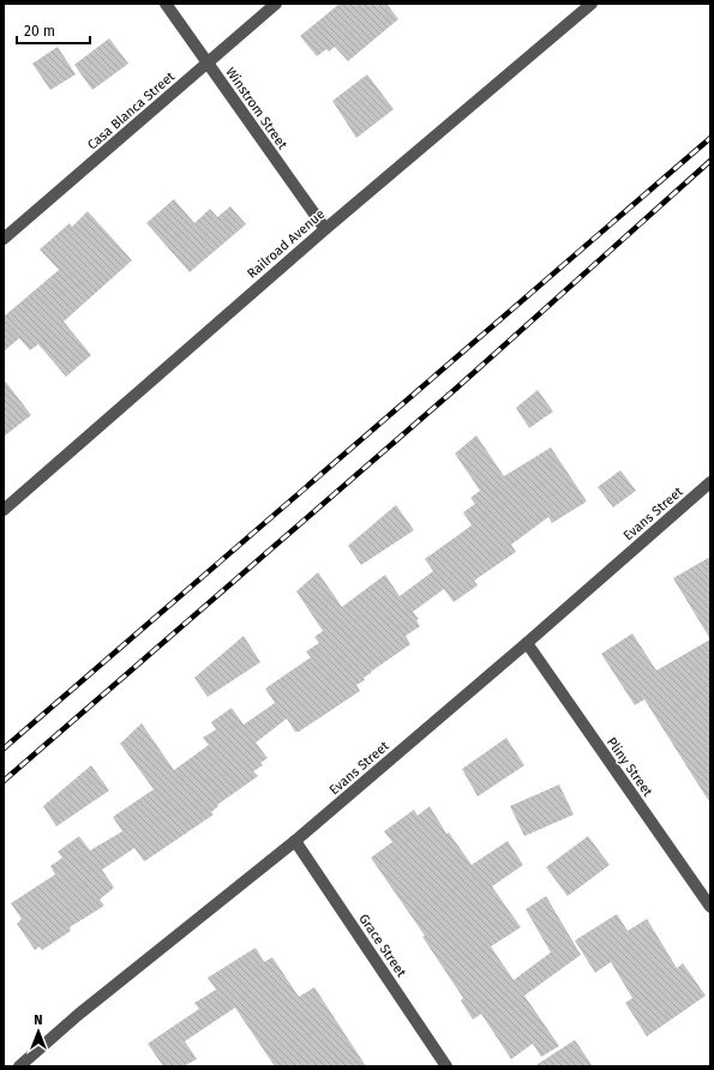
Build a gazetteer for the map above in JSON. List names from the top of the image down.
{
  "streets": {
    "street": [
      "Winstrom Street",
      "Casa Blanca Street",
      "Railroad Avenue",
      "Evans Street",
      "Pliny Street",
      "Grace Street"
    ]
  },
  "crossings": [
    ["Winstrom Street", "Casa Blanca Street"],
    ["Winstrom Street", "Railroad Avenue"],
    ["Evans Street", "Pliny Street"],
    ["Evans Street", "Grace Street"]
  ],
  "scale_bar": "20 m",
  "north": "top"
}
